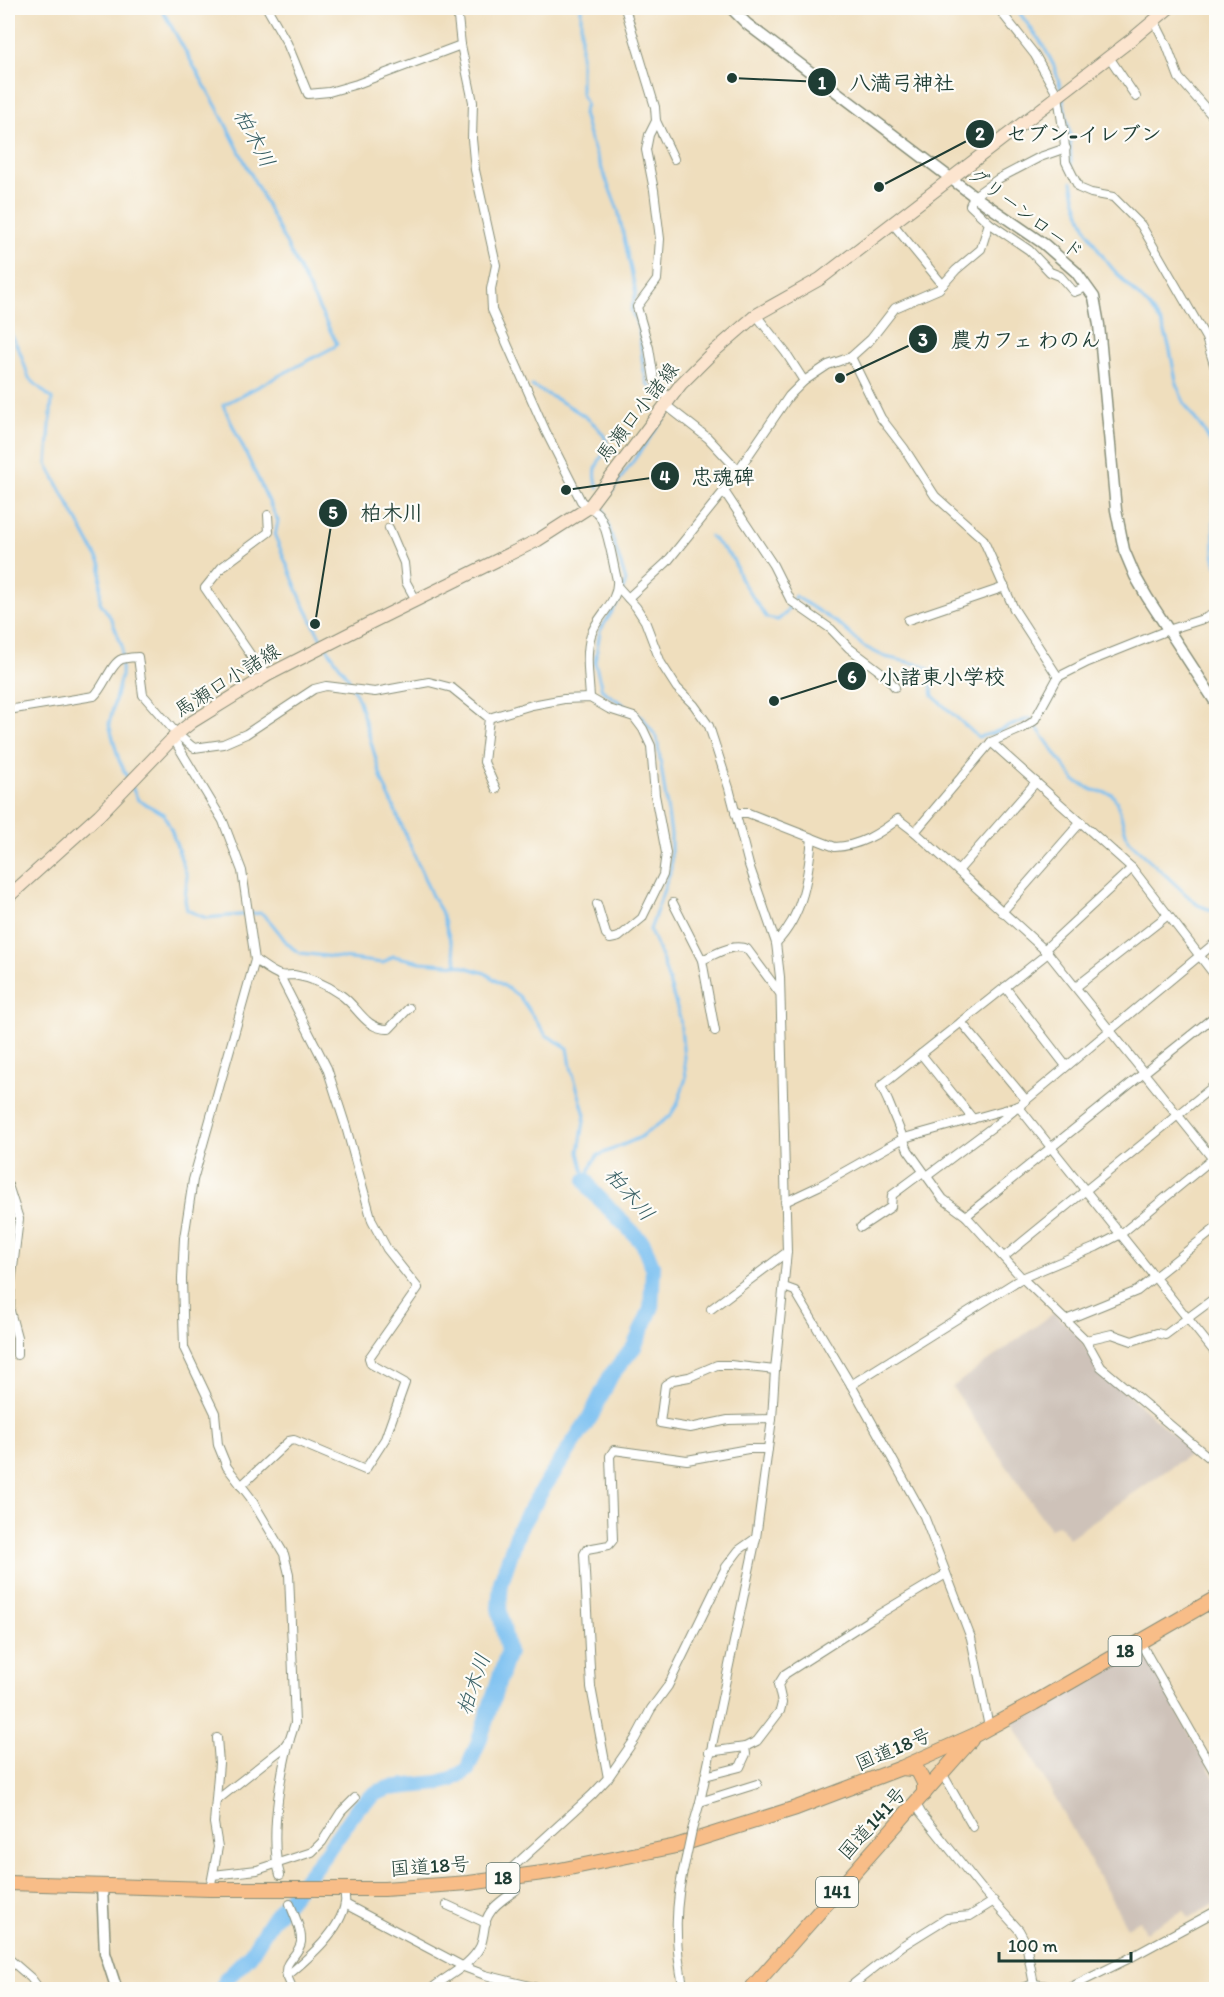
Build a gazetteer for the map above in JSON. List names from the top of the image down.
{
  "streets": {
    "highway": [
      "18",
      "国道18号",
      "国道141号",
      "141"
    ],
    "main road": ["馬瀬口小諸線"],
    "street": ["グリーンロード"]
  },
  "crossings": [
    ["グリーンロード", "馬瀬口小諸線"],
    ["18", "国道18号"],
    ["18", "国道141号"],
    ["国道18号", "国道141号"]
  ],
  "water": ["柏木川"],
  "places": [
    "八満弓神社",
    "セブン-イレブン",
    "農カフェ わのん",
    "忠魂碑",
    "柏木川",
    "小諸東小学校"
  ],
  "scale_bar": "100 m"
}
